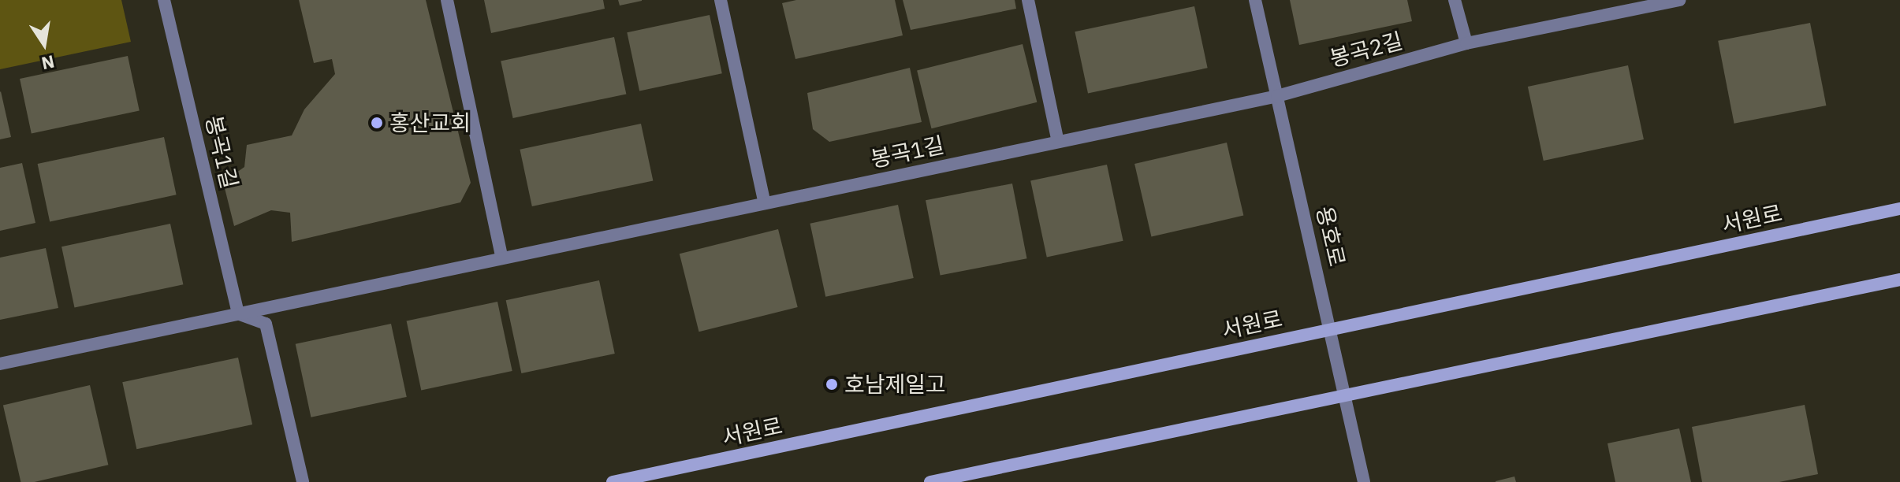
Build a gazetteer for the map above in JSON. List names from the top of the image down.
{
  "streets": {
    "main road": ["서원로"],
    "street": ["봉곡2길", "봉곡1길", "용호로"]
  },
  "crossings": [
    ["봉곡2길", "봉곡1길"],
    ["봉곡2길", "용호로"],
    ["봉곡1길", "용호로"],
    ["서원로", "용호로"]
  ],
  "places": ["홍산교회", "호남제일고"],
  "north": "bottom"
}
